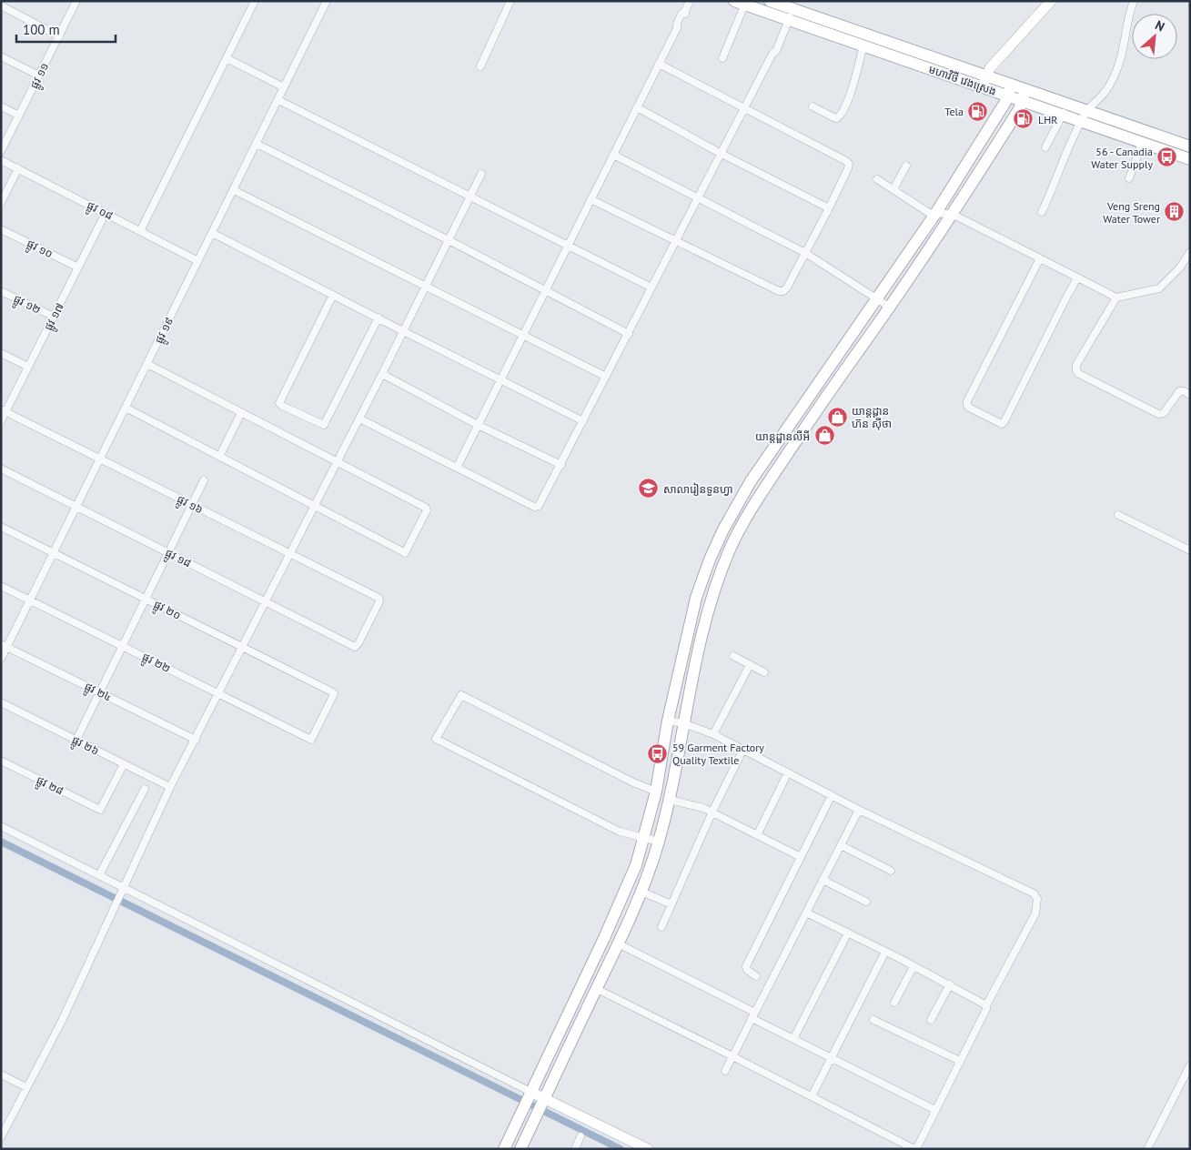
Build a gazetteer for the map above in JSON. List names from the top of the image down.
{
  "streets": {
    "main road": ["មហាវិថី វេងស្រេង"],
    "street": [
      "ផ្លូវ ១១",
      "ផ្លូវ ០៨",
      "ផ្លូវ ១០",
      "ផ្លូវ ១២",
      "ផ្លូវ ១៧",
      "ផ្លូវ ១៩",
      "ផ្លូវ ១៦",
      "ផ្លូវ ១៨",
      "ផ្លូវ ២០",
      "ផ្លូវ ២២",
      "ផ្លូវ ២៤",
      "ផ្លូវ ២៦",
      "ផ្លូវ ២៨"
    ]
  },
  "crossings": [
    ["ផ្លូវ ០៨", "ផ្លូវ ១៧"],
    ["ផ្លូវ ០៨", "ផ្លូវ ១៩"],
    ["ផ្លូវ ១០", "ផ្លូវ ១៧"],
    ["ផ្លូវ ១២", "ផ្លូវ ១៧"],
    ["ផ្លូវ ១៧", "ផ្លូវ ១៦"],
    ["ផ្លូវ ១៩", "ផ្លូវ ១៦"],
    ["ផ្លូវ ១៩", "ផ្លូវ ១៨"],
    ["ផ្លូវ ១៩", "ផ្លូវ ២០"],
    ["ផ្លូវ ១៩", "ផ្លូវ ២២"],
    ["ផ្លូវ ១៩", "ផ្លូវ ២៤"],
    ["ផ្លូវ ១៦", "ផ្លូវ ១៨"],
    ["ផ្លូវ ២០", "ផ្លូវ ២២"],
    ["ផ្លូវ ២៦", "ផ្លូវ ២៨"]
  ],
  "places": {
    "fuel station": ["Tela", "LHR"],
    "bus stop": ["56 - Canadia Water Supply", "59 Garment Factory Quality Textile"],
    "building": ["Veng Sreng Water Tower"],
    "shop": ["យាន្ដដ្ឋាន ហ៊ន ស៊ីថា", "យាន្ដដ្ឋានលីអី"],
    "school or university": ["សាលារៀនទួនហ្វា"]
  },
  "scale_bar": "100 m",
  "north": "top right"
}
